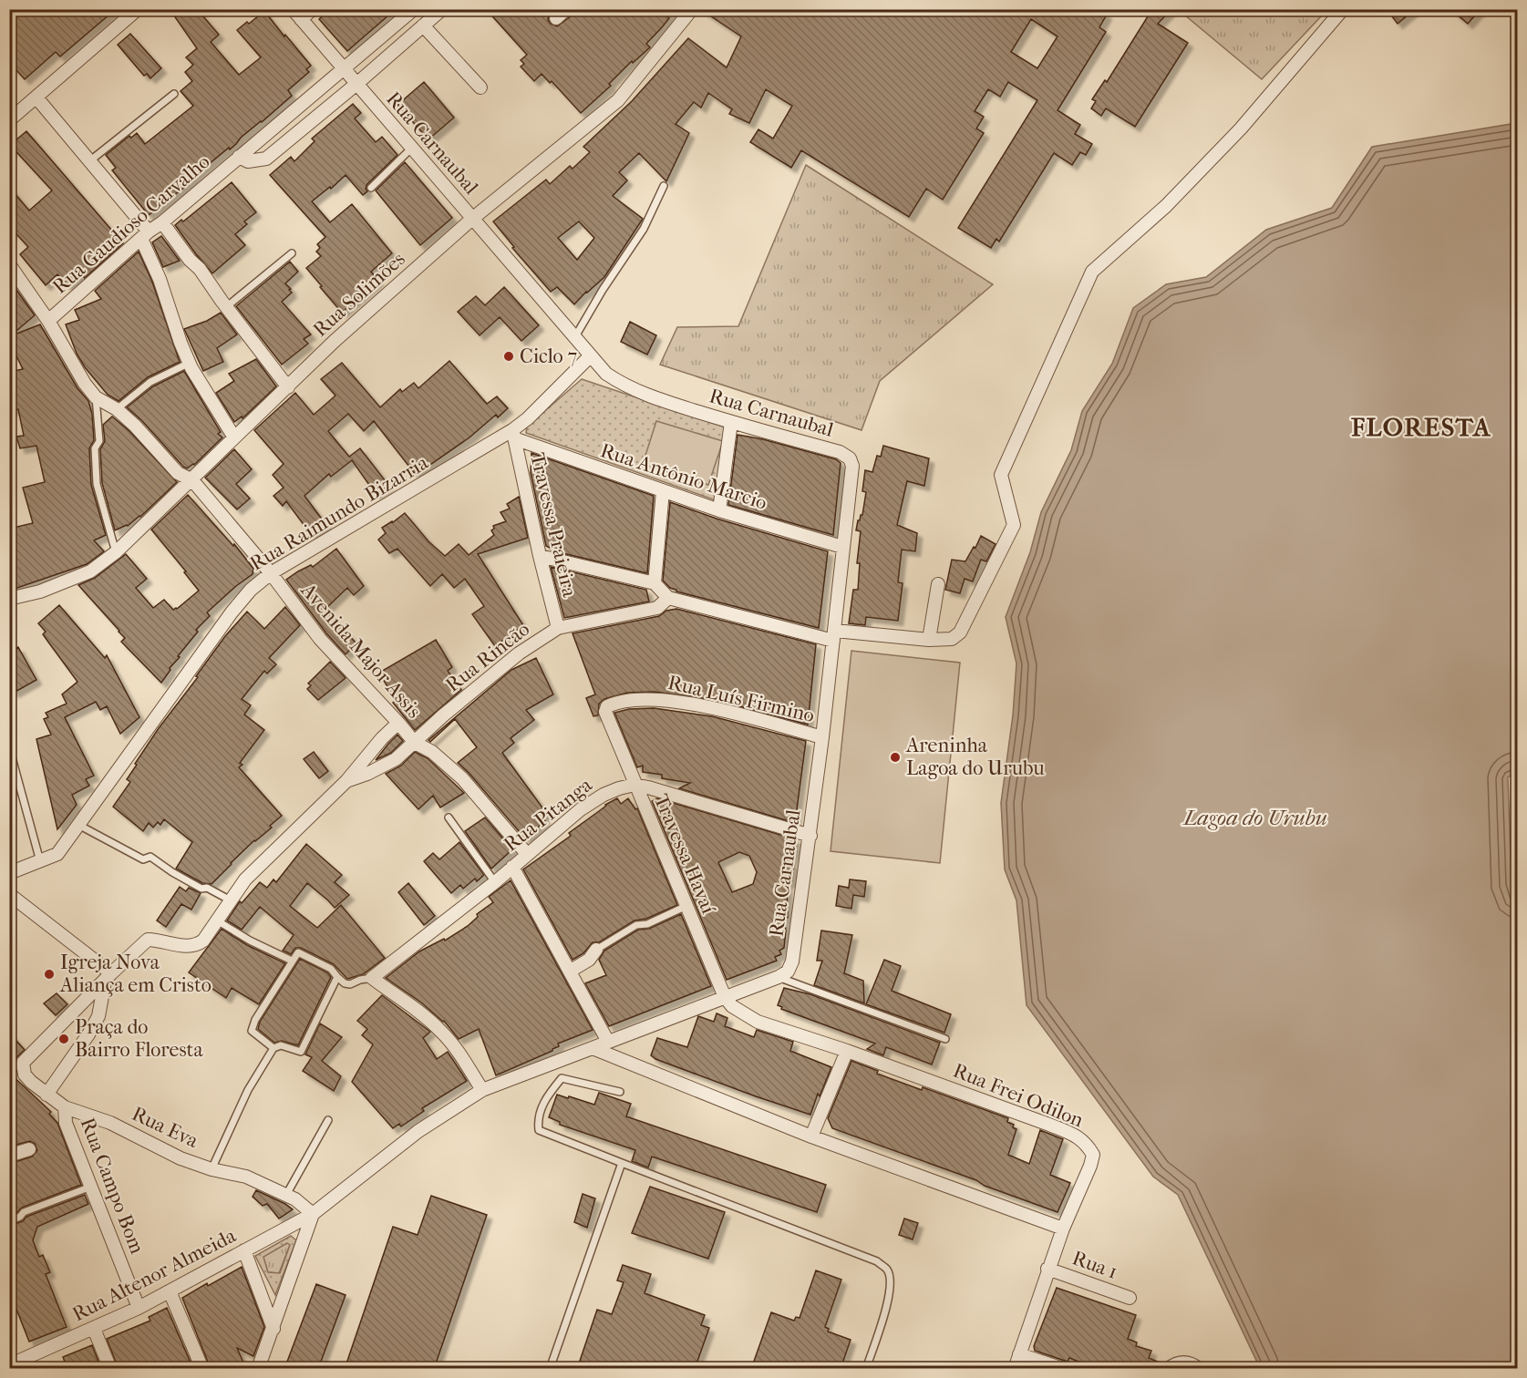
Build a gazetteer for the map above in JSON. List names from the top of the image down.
{
  "streets": {
    "street": [
      "Rua Carnaubal",
      "Rua Gaudioso Carvalho",
      "Rua Solimões",
      "Rua Antônio Marcio",
      "Rua Raimundo Bizarria",
      "Travessa Praieira",
      "Avenida Major Assis",
      "Rua Rincão",
      "Rua Luís Firmino",
      "Rua Pitanga",
      "Travessa Havaí",
      "Rua Frei Odilon",
      "Rua Eva",
      "Rua Campo Bom",
      "Rua 1",
      "Rua Altenor Almeida"
    ]
  },
  "crossings": [
    ["Rua Carnaubal", "Rua Gaudioso Carvalho"],
    ["Rua Carnaubal", "Rua Solimões"],
    ["Rua Carnaubal", "Rua Antônio Marcio"],
    ["Rua Carnaubal", "Rua Raimundo Bizarria"],
    ["Rua Carnaubal", "Rua Luís Firmino"],
    ["Rua Gaudioso Carvalho", "Avenida Major Assis"],
    ["Rua Solimões", "Avenida Major Assis"],
    ["Rua Antônio Marcio", "Rua Raimundo Bizarria"],
    ["Rua Antônio Marcio", "Travessa Praieira"],
    ["Rua Raimundo Bizarria", "Travessa Praieira"],
    ["Rua Raimundo Bizarria", "Avenida Major Assis"],
    ["Travessa Praieira", "Rua Rincão"],
    ["Avenida Major Assis", "Rua Rincão"],
    ["Avenida Major Assis", "Rua Pitanga"],
    ["Rua Rincão", "Rua Eva"],
    ["Rua Luís Firmino", "Travessa Havaí"],
    ["Rua Pitanga", "Travessa Havaí"],
    ["Travessa Havaí", "Rua Frei Odilon"],
    ["Rua Frei Odilon", "Rua 1"],
    ["Rua Eva", "Rua Campo Bom"],
    ["Rua Eva", "Rua Altenor Almeida"],
    ["Rua Campo Bom", "Rua Altenor Almeida"]
  ],
  "districts": ["FLORESTA"],
  "water": ["Lagoa do Urubu"],
  "places": [
    "Ciclo 7",
    "Areninha Lagoa do Urubu",
    "Igreja Nova Aliança em Cristo",
    "Praça do Bairro Floresta"
  ]
}
